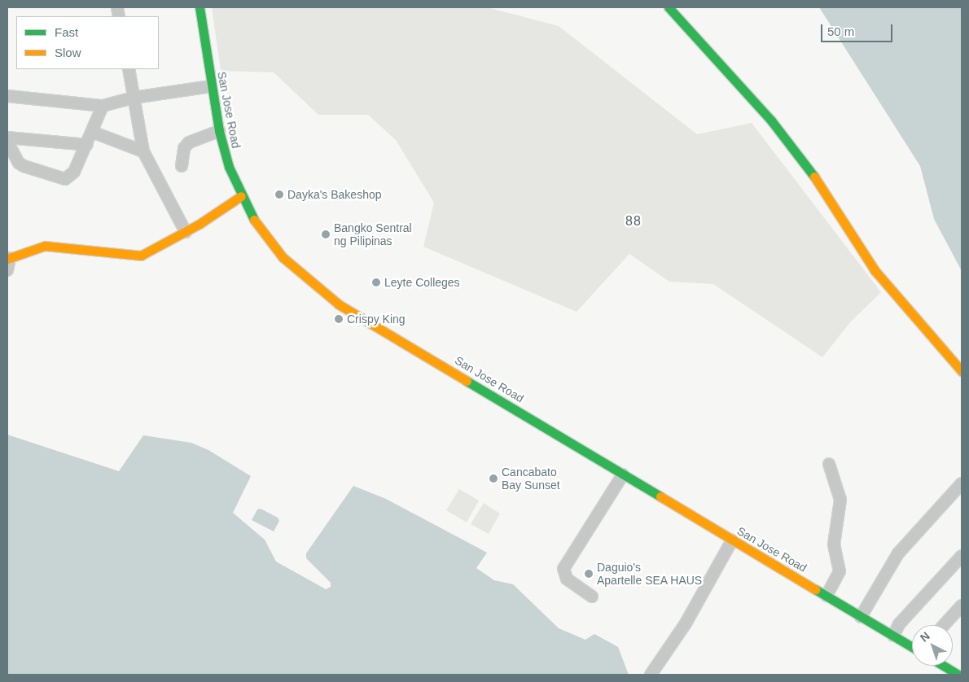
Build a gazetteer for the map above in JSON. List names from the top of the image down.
{
  "streets": {
    "main road": ["San Jose Road"]
  },
  "districts": ["88"],
  "places": [
    "Dayka's Bakeshop",
    "Bangko Sentral ng Pilipinas",
    "Leyte Colleges",
    "Crispy King",
    "Cancabato Bay Sunset",
    "Daguio's Apartelle SEA HAUS"
  ],
  "legend": ["Fast", "Slow"],
  "scale_bar": "50 m",
  "north": "top left"
}
